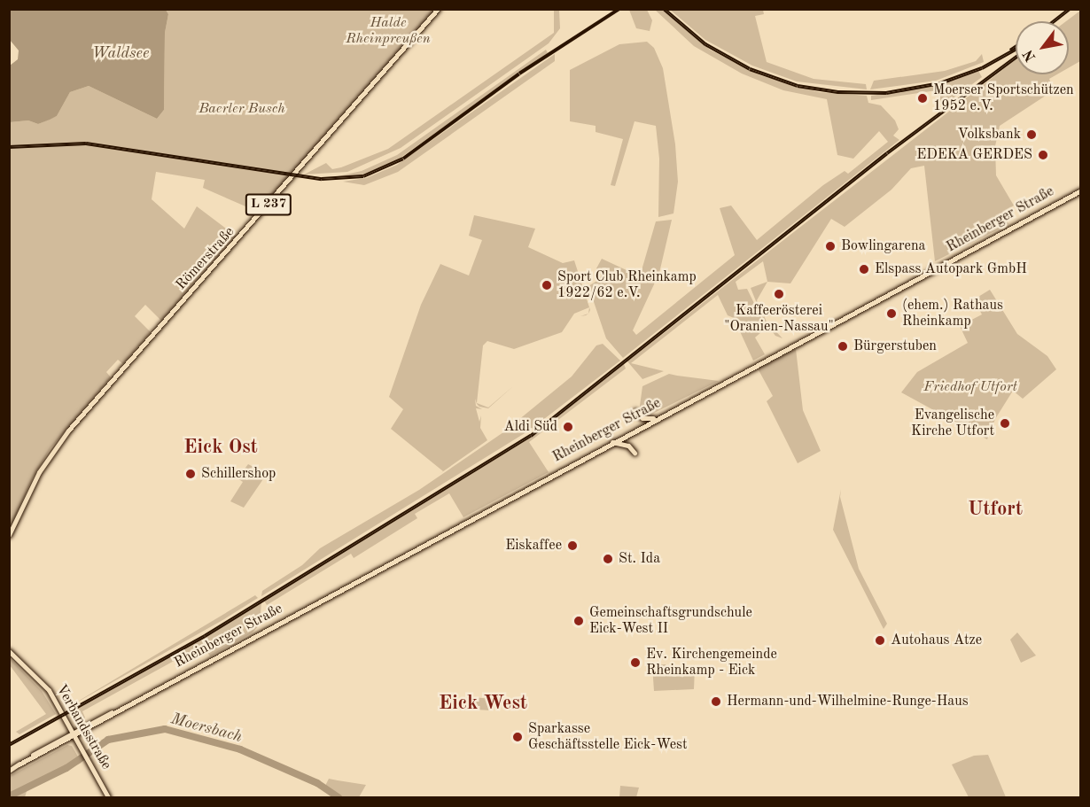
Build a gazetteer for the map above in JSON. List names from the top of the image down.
{
  "streets": {
    "main road": [
      "L 237",
      "Rheinberger Straße",
      "Römerstraße",
      "Verbandsstraße"
    ]
  },
  "crossings": [
    ["Rheinberger Straße", "Verbandsstraße"]
  ],
  "districts": ["Eick Ost", "Utfort", "Eick West"],
  "water": ["Waldsee", "Moersbach"],
  "parks": ["Halde Rheinpreußen", "Baerler Busch", "Friedhof Utfort"],
  "places": [
    "Moerser Sportschützen 1952 e.V.",
    "Volksbank",
    "EDEKA GERDES",
    "Bowlingarena",
    "Elspass Autopark GmbH",
    "Sport Club Rheinkamp 1922/62 e.V.",
    "Kaffeerösterei \"Oranien-Nassau\"",
    "(ehem.) Rathaus Rheinkamp",
    "Bürgerstuben",
    "Evangelische Kirche Utfort",
    "Aldi Süd",
    "Schillershop",
    "Eiskaffee",
    "St. Ida",
    "Gemeinschaftsgrundschule Eick-West II",
    "Autohaus Atze",
    "Ev. Kirchengemeinde Rheinkamp - Eick",
    "Hermann-und-Wilhelmine-Runge-Haus",
    "Sparkasse Geschäftsstelle Eick-West"
  ],
  "north": "bottom left"
}
